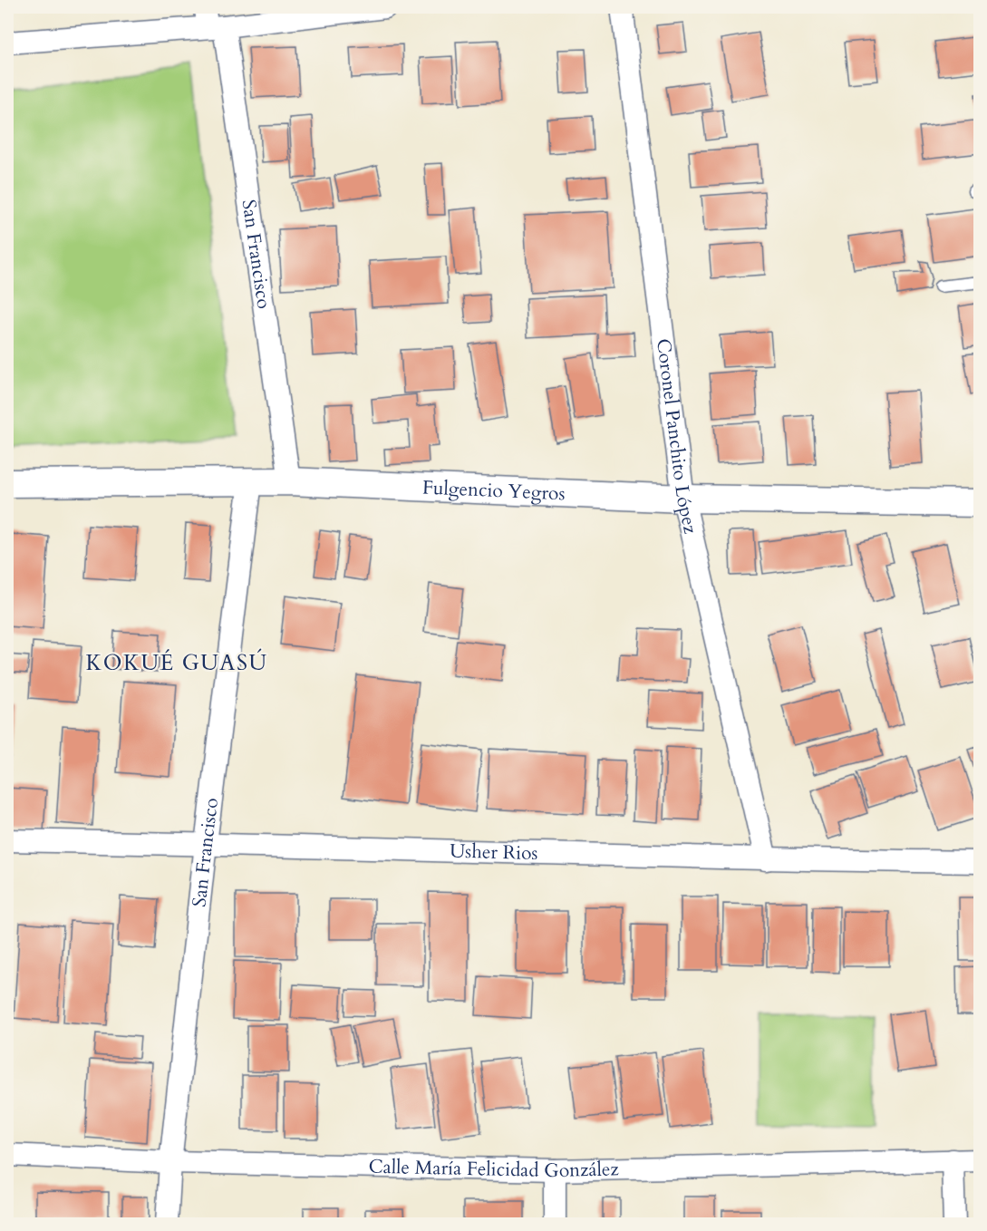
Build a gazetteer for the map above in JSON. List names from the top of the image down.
{
  "streets": {
    "street": [
      "San Francisco",
      "Coronel Panchito López",
      "Fulgencio Yegros",
      "Usher Rios",
      "Calle María Felicidad González"
    ]
  },
  "crossings": [
    ["San Francisco", "Fulgencio Yegros"],
    ["San Francisco", "Usher Rios"],
    ["San Francisco", "Calle María Felicidad González"],
    ["Coronel Panchito López", "Fulgencio Yegros"],
    ["Coronel Panchito López", "Usher Rios"]
  ],
  "districts": ["KOKUÉ GUASÚ"]
}
